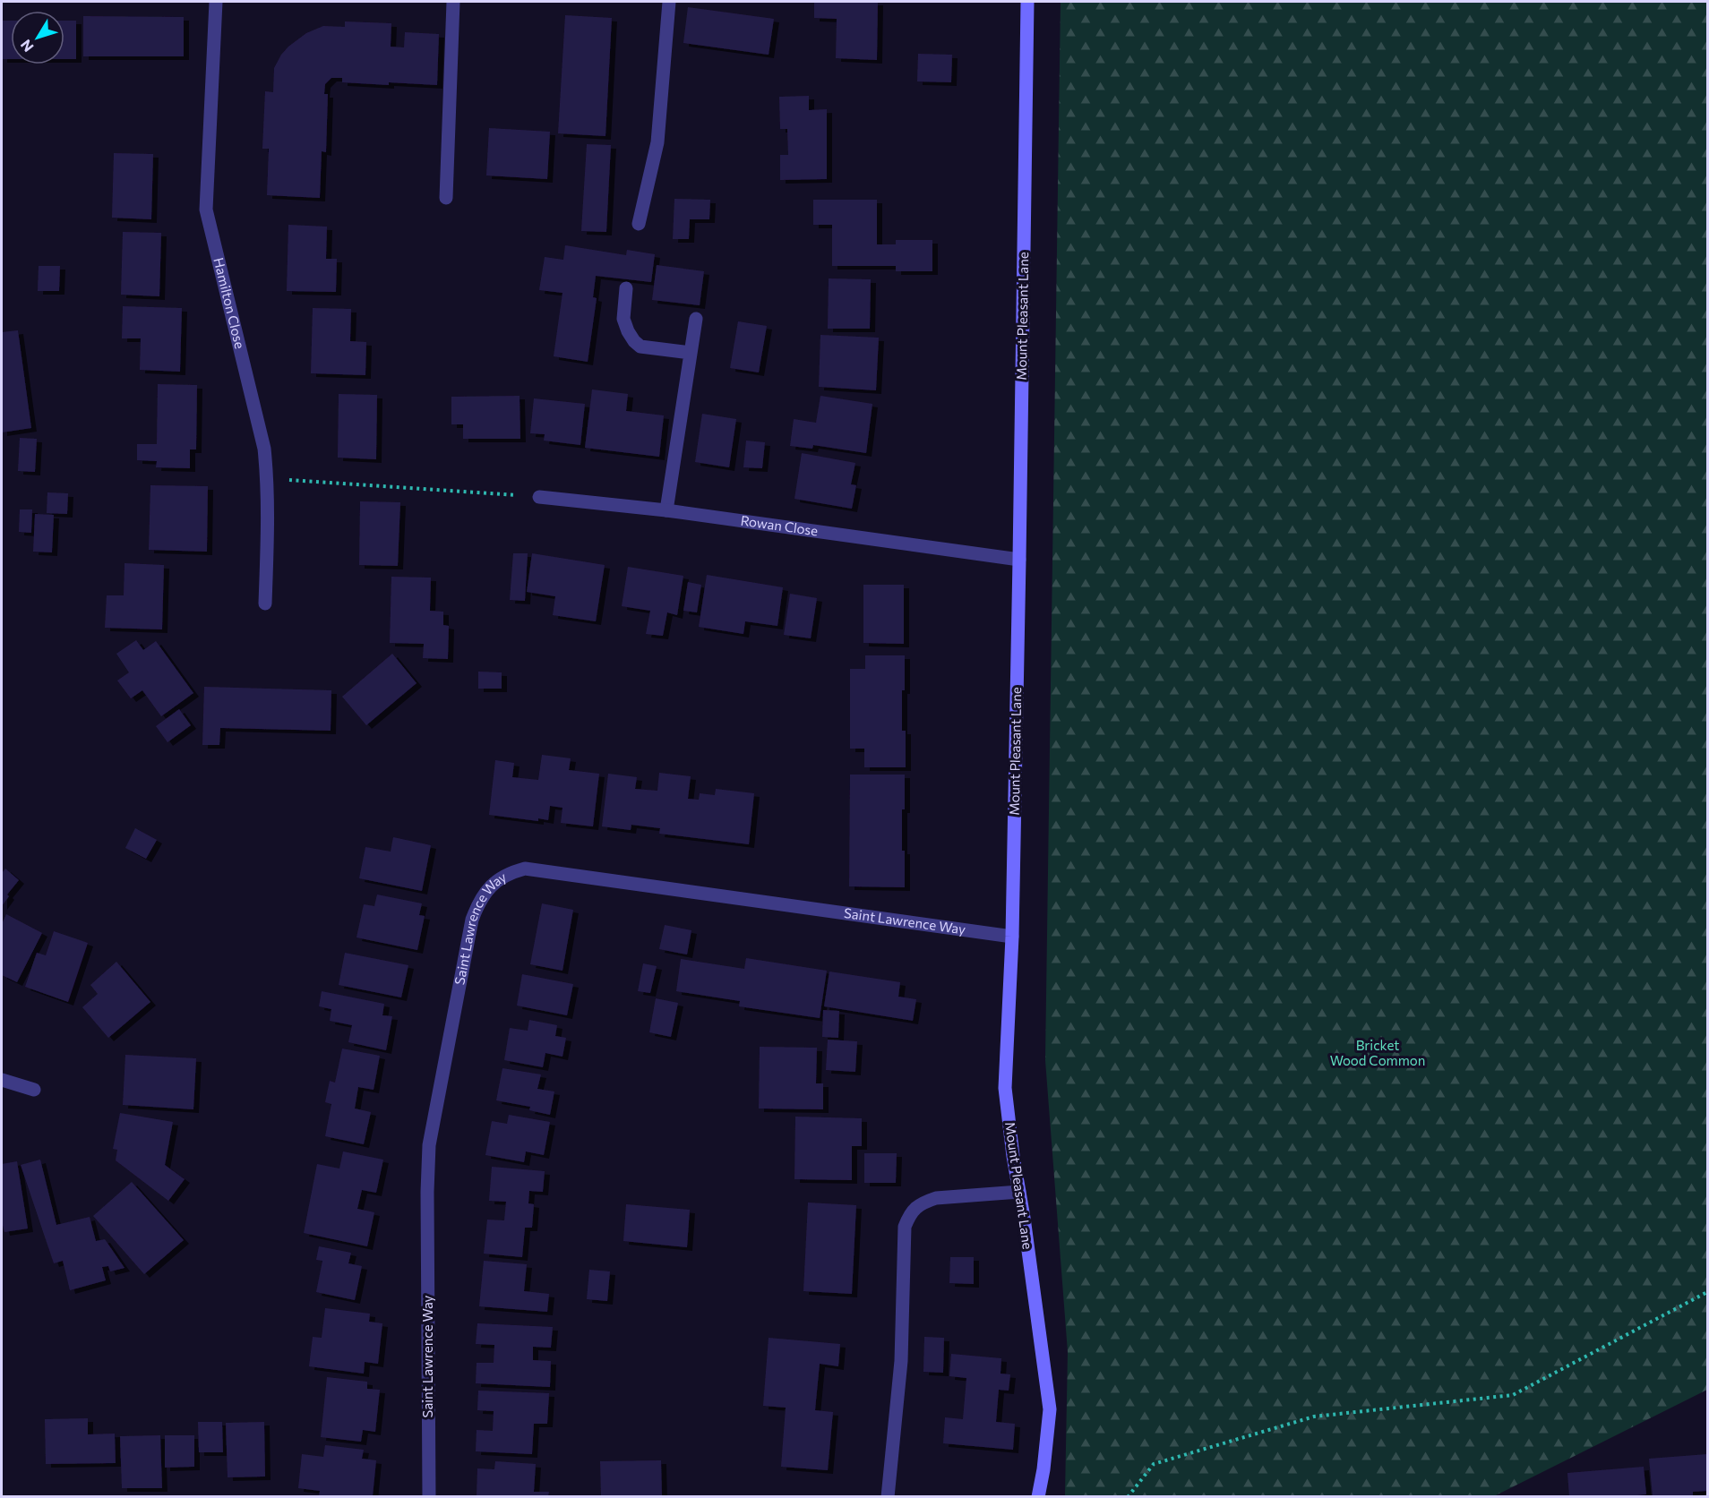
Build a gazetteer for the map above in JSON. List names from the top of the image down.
{
  "streets": {
    "street": [
      "Hamilton Close",
      "Mount Pleasant Lane",
      "Rowan Close",
      "Saint Lawrence Way"
    ]
  },
  "crossings": [
    ["Mount Pleasant Lane", "Rowan Close"],
    ["Mount Pleasant Lane", "Saint Lawrence Way"]
  ],
  "parks": ["Bricket Wood Common"],
  "north": "bottom left"
}
